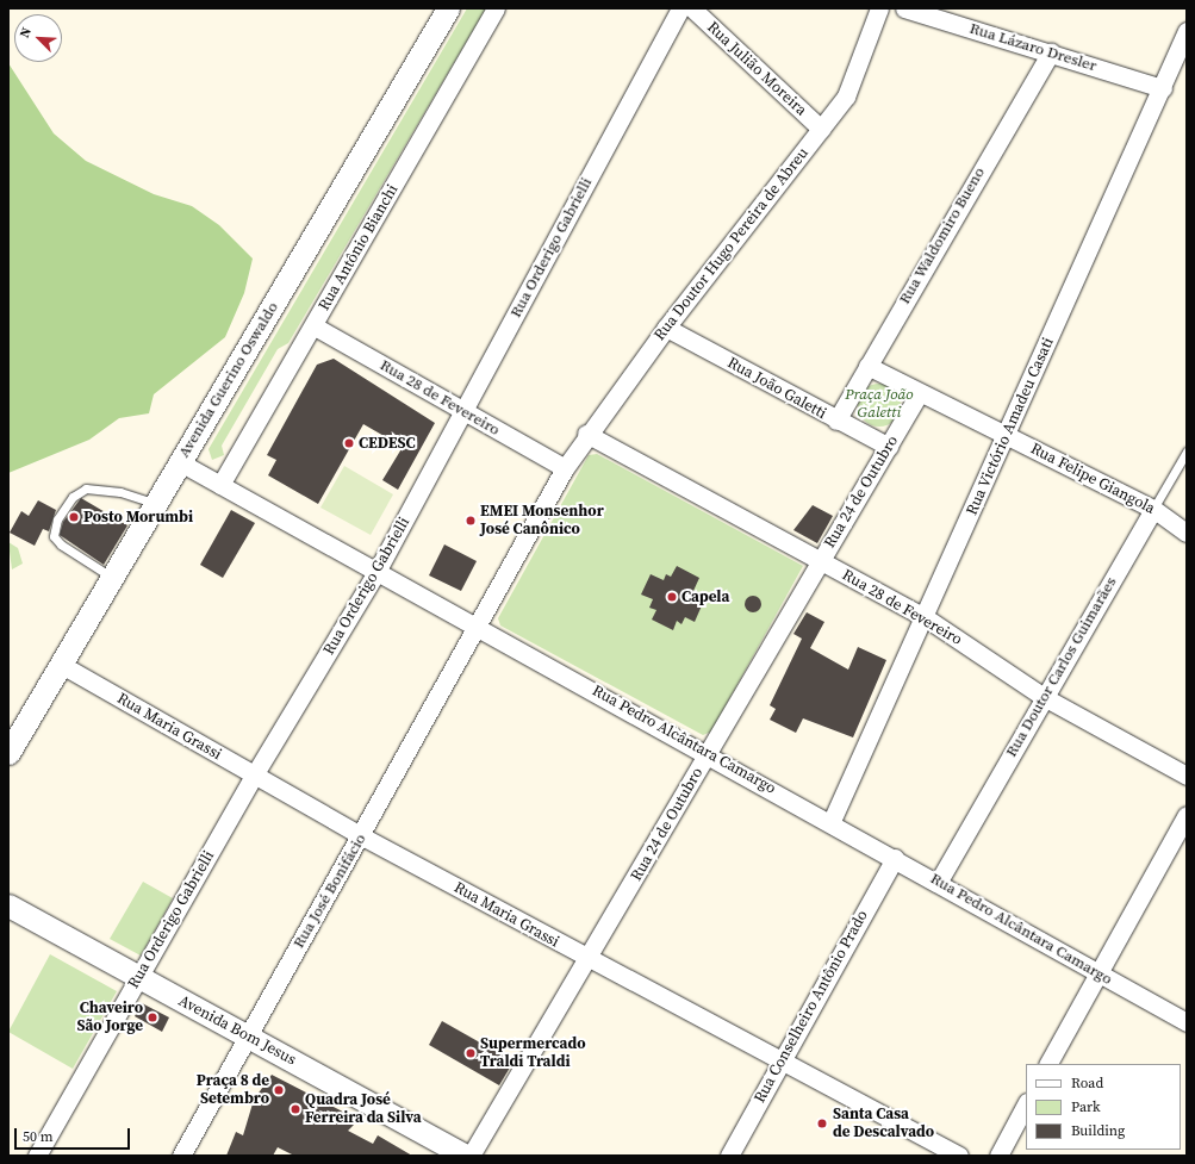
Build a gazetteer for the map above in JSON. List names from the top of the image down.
{
  "streets": {
    "street": [
      "Rua Lázaro Dresler",
      "Rua Julião Moreira",
      "Rua Waldomiro Bueno",
      "Rua Doutor Hugo Pereira de Abreu",
      "Rua Antônio Bianchi",
      "Rua Orderigo Gabrielli",
      "Avenida Guerino Oswaldo",
      "Rua João Galetti",
      "Rua 28 de Fevereiro",
      "Rua Victório Amadeu Casati",
      "Rua Felipe Giangola",
      "Rua 24 de Outubro",
      "Rua Doutor Carlos Guimarães",
      "Rua Maria Grassi",
      "Rua Pedro Alcântara Camargo",
      "Rua José Bonifácio",
      "Rua Conselheiro Antônio Prado",
      "Avenida Bom Jesus"
    ]
  },
  "crossings": [
    ["Rua Lázaro Dresler", "Rua Waldomiro Bueno"],
    ["Rua Lázaro Dresler", "Rua Victório Amadeu Casati"],
    ["Rua Julião Moreira", "Rua Doutor Hugo Pereira de Abreu"],
    ["Rua Waldomiro Bueno", "Rua João Galetti"],
    ["Rua Waldomiro Bueno", "Rua Felipe Giangola"],
    ["Rua Doutor Hugo Pereira de Abreu", "Rua João Galetti"],
    ["Rua Doutor Hugo Pereira de Abreu", "Rua 28 de Fevereiro"],
    ["Rua Doutor Hugo Pereira de Abreu", "Rua José Bonifácio"],
    ["Rua Antônio Bianchi", "Rua 28 de Fevereiro"],
    ["Rua Antônio Bianchi", "Rua Pedro Alcântara Camargo"],
    ["Rua Orderigo Gabrielli", "Rua 28 de Fevereiro"],
    ["Rua Orderigo Gabrielli", "Rua Maria Grassi"],
    ["Rua Orderigo Gabrielli", "Rua Pedro Alcântara Camargo"],
    ["Rua Orderigo Gabrielli", "Avenida Bom Jesus"],
    ["Avenida Guerino Oswaldo", "Rua Maria Grassi"],
    ["Avenida Guerino Oswaldo", "Rua Pedro Alcântara Camargo"],
    ["Rua João Galetti", "Rua 24 de Outubro"],
    ["Rua 28 de Fevereiro", "Rua Victório Amadeu Casati"],
    ["Rua 28 de Fevereiro", "Rua 24 de Outubro"],
    ["Rua 28 de Fevereiro", "Rua Doutor Carlos Guimarães"],
    ["Rua 28 de Fevereiro", "Rua José Bonifácio"],
    ["Rua Victório Amadeu Casati", "Rua Felipe Giangola"],
    ["Rua Victório Amadeu Casati", "Rua Pedro Alcântara Camargo"],
    ["Rua Felipe Giangola", "Rua 24 de Outubro"],
    ["Rua Felipe Giangola", "Rua Doutor Carlos Guimarães"],
    ["Rua 24 de Outubro", "Rua Maria Grassi"],
    ["Rua 24 de Outubro", "Rua Pedro Alcântara Camargo"],
    ["Rua Doutor Carlos Guimarães", "Rua Pedro Alcântara Camargo"],
    ["Rua Maria Grassi", "Rua José Bonifácio"],
    ["Rua Maria Grassi", "Rua Conselheiro Antônio Prado"],
    ["Rua Pedro Alcântara Camargo", "Rua José Bonifácio"],
    ["Rua Pedro Alcântara Camargo", "Rua Conselheiro Antônio Prado"],
    ["Rua José Bonifácio", "Avenida Bom Jesus"]
  ],
  "parks": ["Praça João Galetti"],
  "places": [
    "CEDESC",
    "Posto Morumbi",
    "EMEI Monsenhor José Canônico",
    "Capela",
    "Chaveiro São Jorge",
    "Supermercado Traldi Traldi",
    "Praça 8 de Setembro",
    "Quadra José Ferreira da Silva",
    "Santa Casa de Descalvado"
  ],
  "legend": ["Road", "Park", "Building"],
  "scale_bar": "50 m",
  "north": "top left"
}
